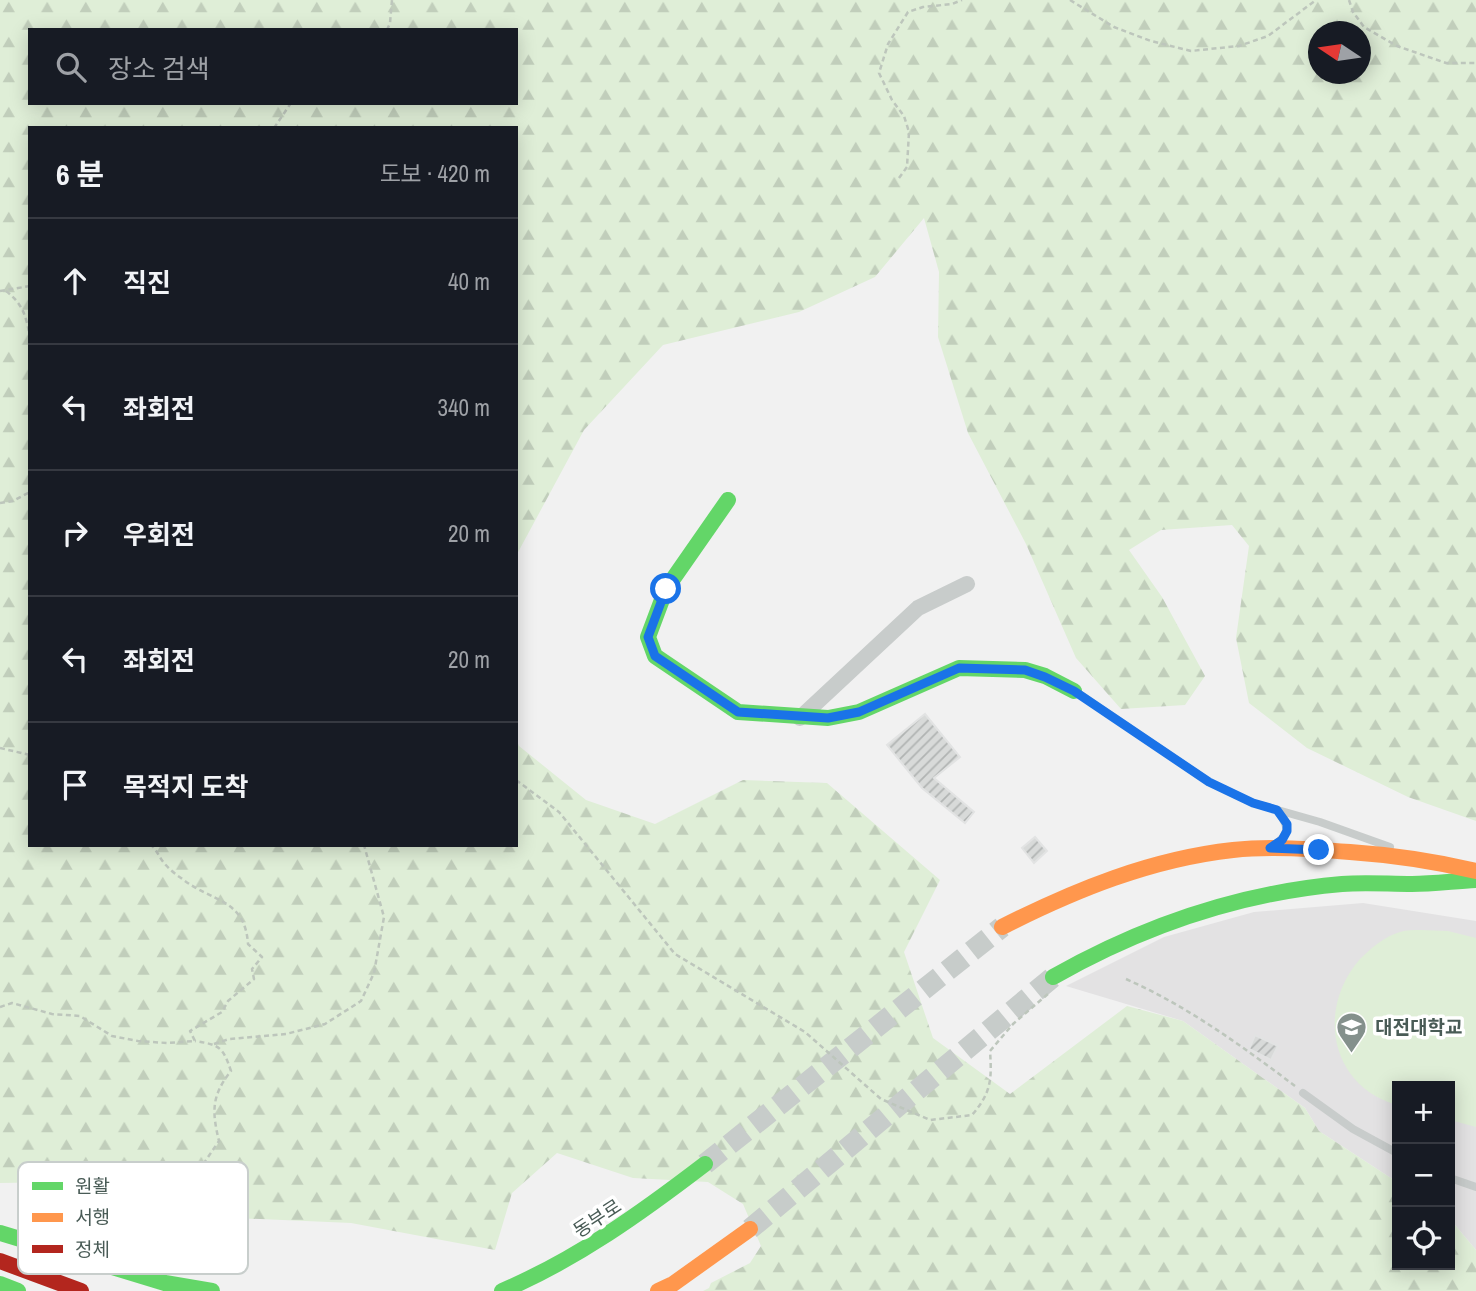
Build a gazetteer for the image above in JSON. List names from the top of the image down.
{
  "streets": {
    "main road": ["동부로"]
  },
  "places": {
    "school or university": ["대전대학교"]
  },
  "legend": ["원활", "서행", "정체"],
  "north": "left",
  "page": {
    "search": "장소 검색",
    "heading": ["6 분", "도보 · 420 m"],
    "list": [
      ["직진", "40 m"],
      ["좌회전", "340 m"],
      ["우회전", "20 m"],
      ["좌회전", "20 m"],
      "목적지 도착"
    ],
    "map_buttons": ["+", "−"]
  }
}
